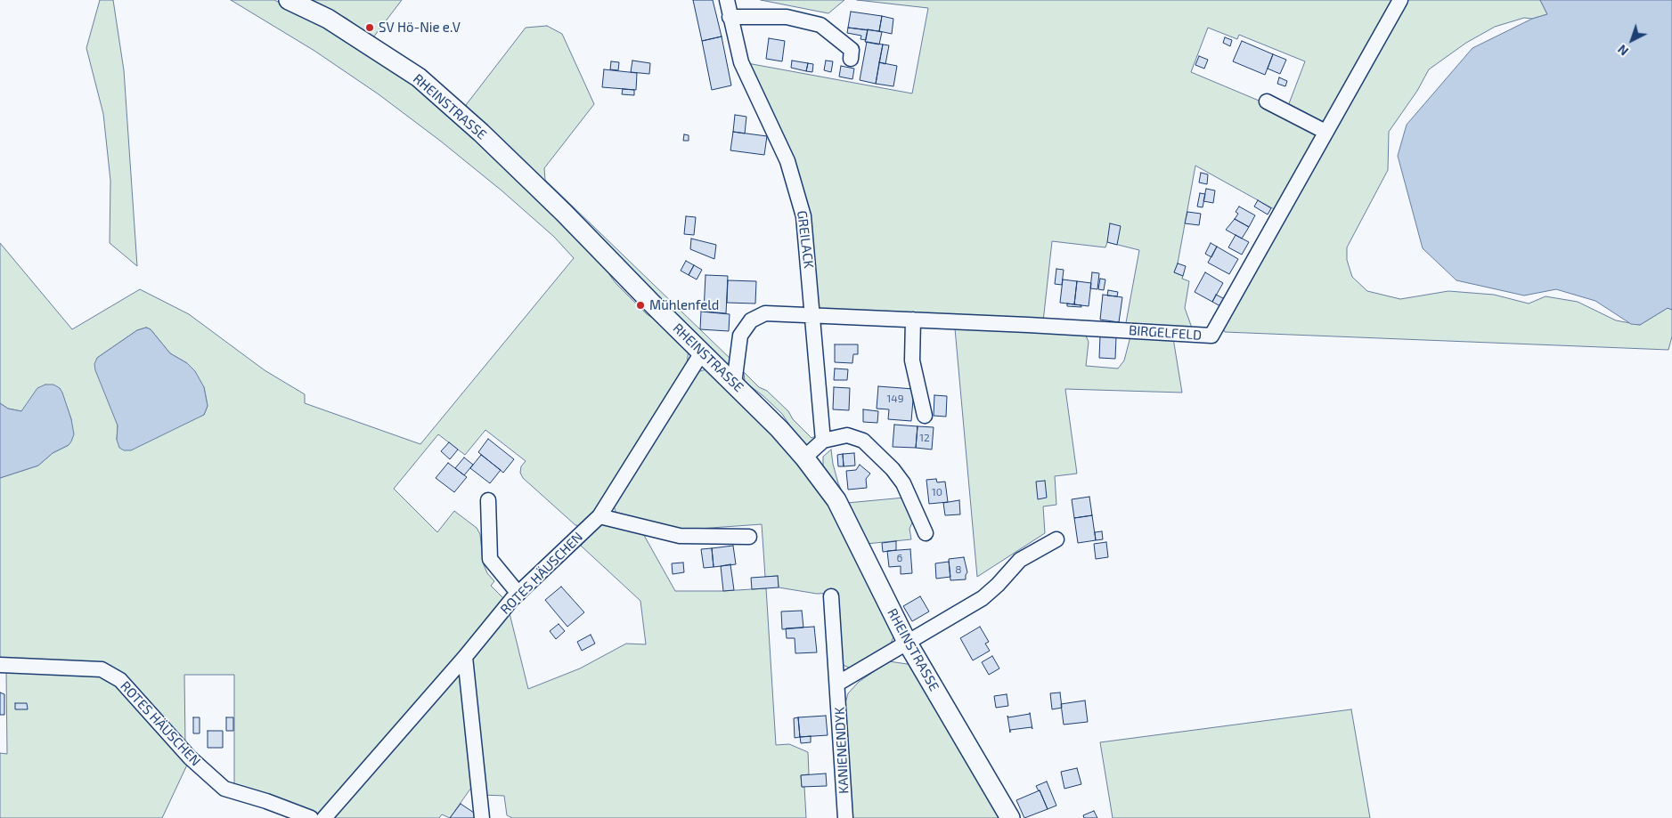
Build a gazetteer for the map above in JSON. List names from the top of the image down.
{
  "streets": {
    "main road": ["RHEINSTRASSE"],
    "street": [
      "GREILACK",
      "BIRGELFELD",
      "ROTES HÄUSCHEN",
      "KANIENENDYK"
    ]
  },
  "crossings": [
    ["RHEINSTRASSE", "BIRGELFELD"],
    ["RHEINSTRASSE", "ROTES HÄUSCHEN"],
    ["GREILACK", "BIRGELFELD"]
  ],
  "places": ["SV Hö-Nie e.V", "Mühlenfeld"],
  "house_numbers": [
    "149",
    "12",
    "10",
    "6",
    "8"
  ],
  "north": "bottom left"
}
